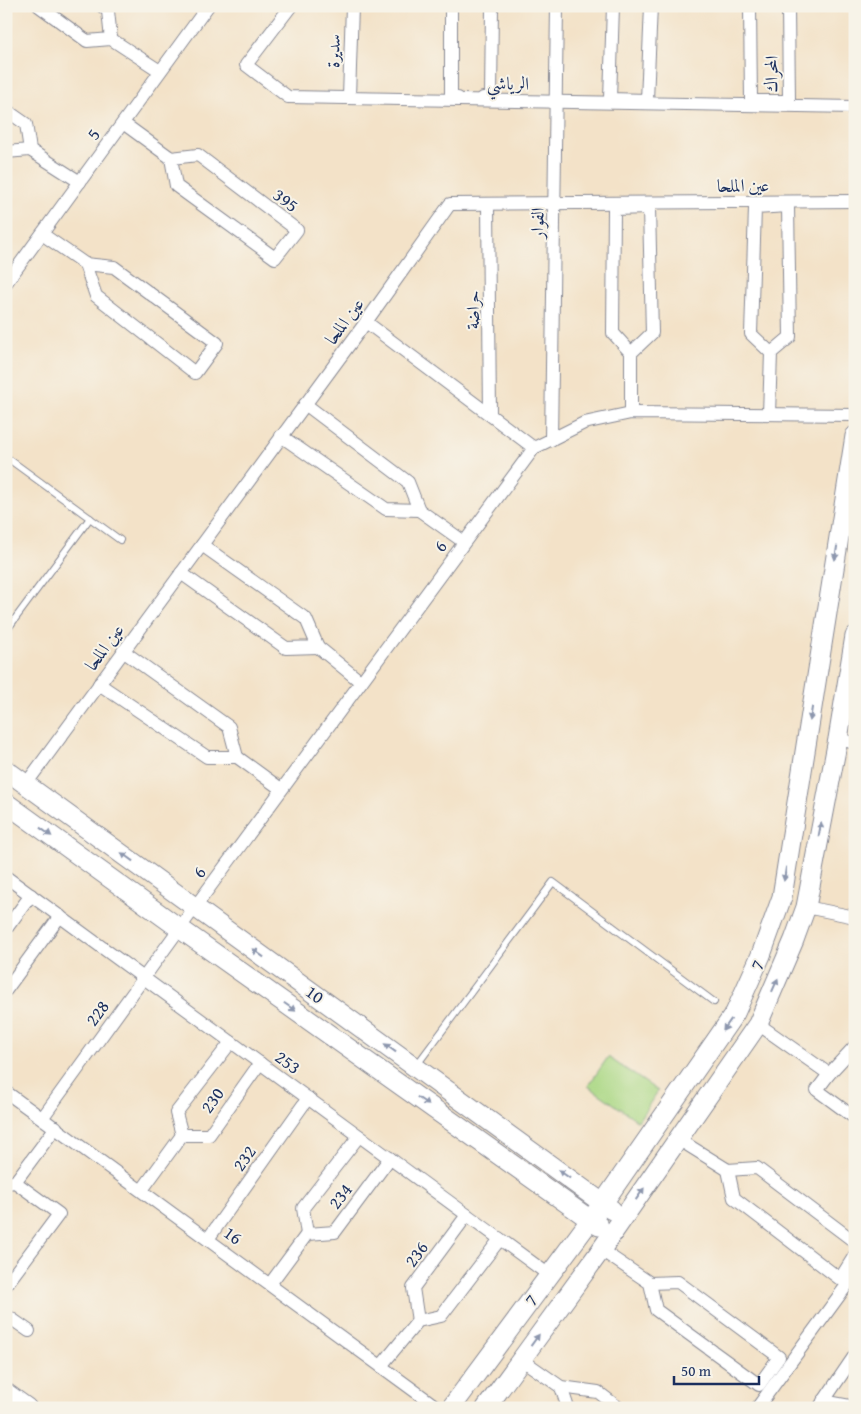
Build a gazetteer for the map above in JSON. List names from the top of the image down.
{
  "streets": {
    "street": [
      "سديرة",
      "المحراك",
      "الرياشي",
      "5",
      "عين الملحا",
      "395",
      "الفوار",
      "حراضة",
      "6",
      "7",
      "10",
      "228",
      "253",
      "230",
      "232",
      "234",
      "16",
      "236"
    ]
  },
  "crossings": [
    ["سديرة", "الرياشي"],
    ["الرياشي", "الفوار"],
    ["عين الملحا", "الفوار"],
    ["عين الملحا", "حراضة"],
    ["عين الملحا", "10"],
    ["الفوار", "6"],
    ["6", "10"],
    ["6", "228"],
    ["7", "10"],
    ["7", "253"],
    ["10", "228"],
    ["228", "253"],
    ["228", "16"],
    ["253", "230"],
    ["253", "232"],
    ["253", "234"],
    ["253", "236"],
    ["232", "16"]
  ],
  "scale_bar": "50 m"
}
